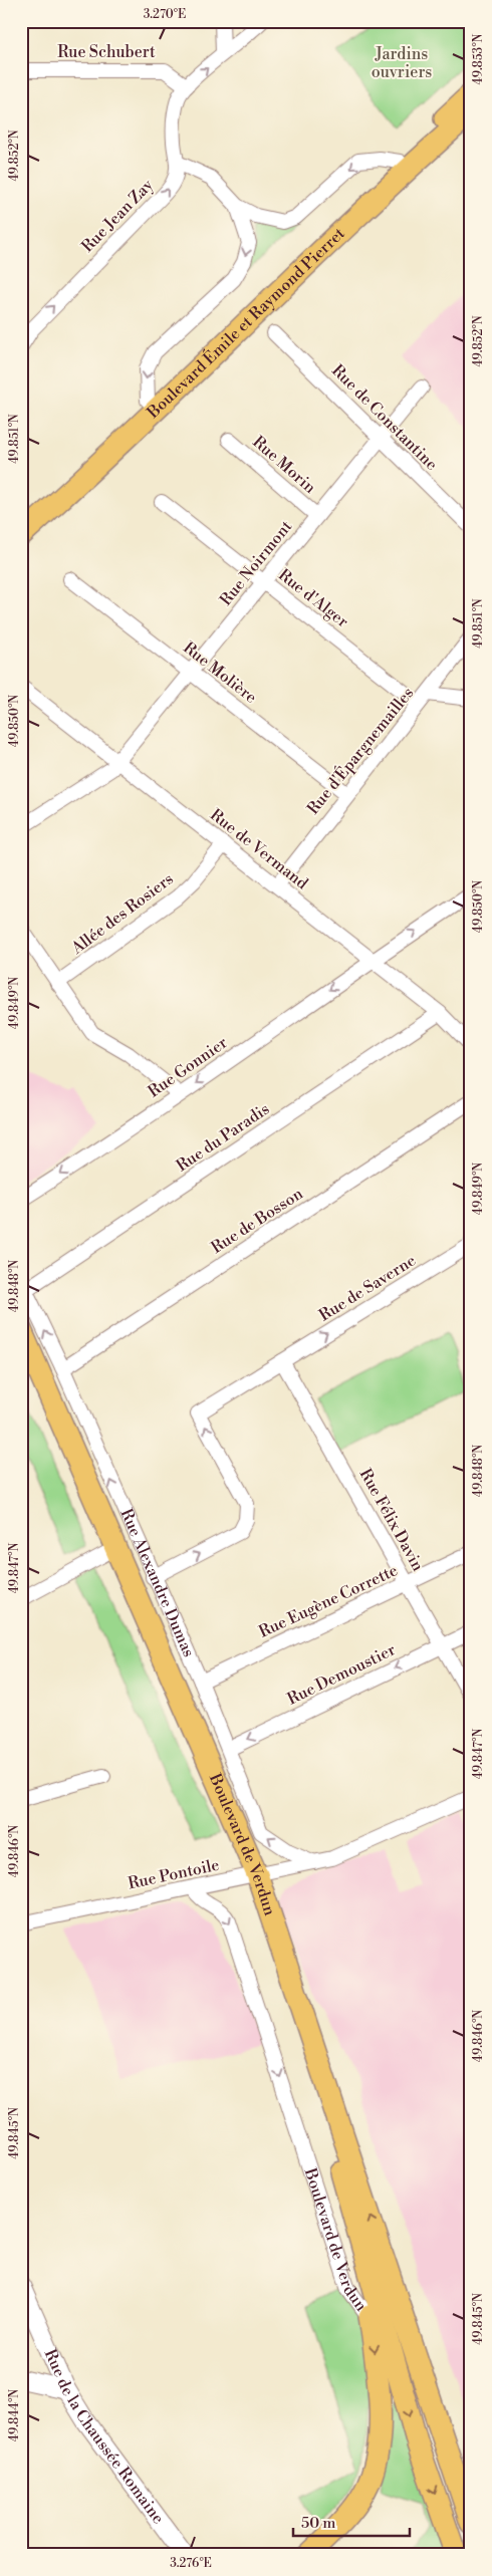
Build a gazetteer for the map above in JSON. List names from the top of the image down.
{
  "streets": {
    "main road": ["Boulevard Émile et Raymond Pierret", "Rue Alexandre Dumas", "Boulevard de Verdun"],
    "street": [
      "Rue Schubert",
      "Rue Jean Zay",
      "Rue de Constantine",
      "Rue Morin",
      "Rue Noirmont",
      "Rue d'Alger",
      "Rue Molière",
      "Rue d'Épargnemailles",
      "Rue de Vermand",
      "Allée des Rosiers",
      "Rue Gonnier",
      "Rue du Paradis",
      "Rue de Bosson",
      "Rue de Saverne",
      "Rue Félix Davin",
      "Rue Eugène Corrette",
      "Rue Demoustier",
      "Rue Pontoile",
      "Rue de la Chaussée Romaine"
    ]
  },
  "crossings": [
    ["Rue de Constantine", "Rue Noirmont"],
    ["Rue Morin", "Rue Noirmont"],
    ["Rue Noirmont", "Rue d'Alger"],
    ["Rue Noirmont", "Rue Molière"],
    ["Rue Noirmont", "Rue de Vermand"],
    ["Rue d'Alger", "Rue d'Épargnemailles"],
    ["Rue Molière", "Rue d'Épargnemailles"],
    ["Rue d'Épargnemailles", "Rue de Vermand"],
    ["Rue de Vermand", "Allée des Rosiers"],
    ["Rue de Vermand", "Rue Gonnier"],
    ["Rue de Vermand", "Rue du Paradis"],
    ["Rue du Paradis", "Rue Alexandre Dumas"],
    ["Rue de Bosson", "Rue Alexandre Dumas"],
    ["Rue de Saverne", "Rue Félix Davin"],
    ["Rue de Saverne", "Rue Alexandre Dumas"],
    ["Rue Félix Davin", "Rue Eugène Corrette"],
    ["Rue Félix Davin", "Rue Demoustier"],
    ["Rue Alexandre Dumas", "Rue Eugène Corrette"],
    ["Rue Alexandre Dumas", "Rue Demoustier"],
    ["Rue Alexandre Dumas", "Boulevard de Verdun"],
    ["Rue Alexandre Dumas", "Rue Pontoile"],
    ["Boulevard de Verdun", "Rue Pontoile"]
  ],
  "one_way": [
    "Rue Jean Zay",
    "Rue de Saverne",
    "Rue Alexandre Dumas",
    "Rue Demoustier"
  ],
  "parks": ["Jardins ouvriers"],
  "scale_bar": "50 m",
  "coordinates": [
    "3.270°E",
    "49.853°N",
    "49.852°N",
    "49.851°N",
    "49.850°N",
    "49.849°N",
    "49.848°N",
    "49.847°N",
    "49.846°N",
    "49.845°N",
    "49.844°N",
    "3.276°E"
  ]
}
